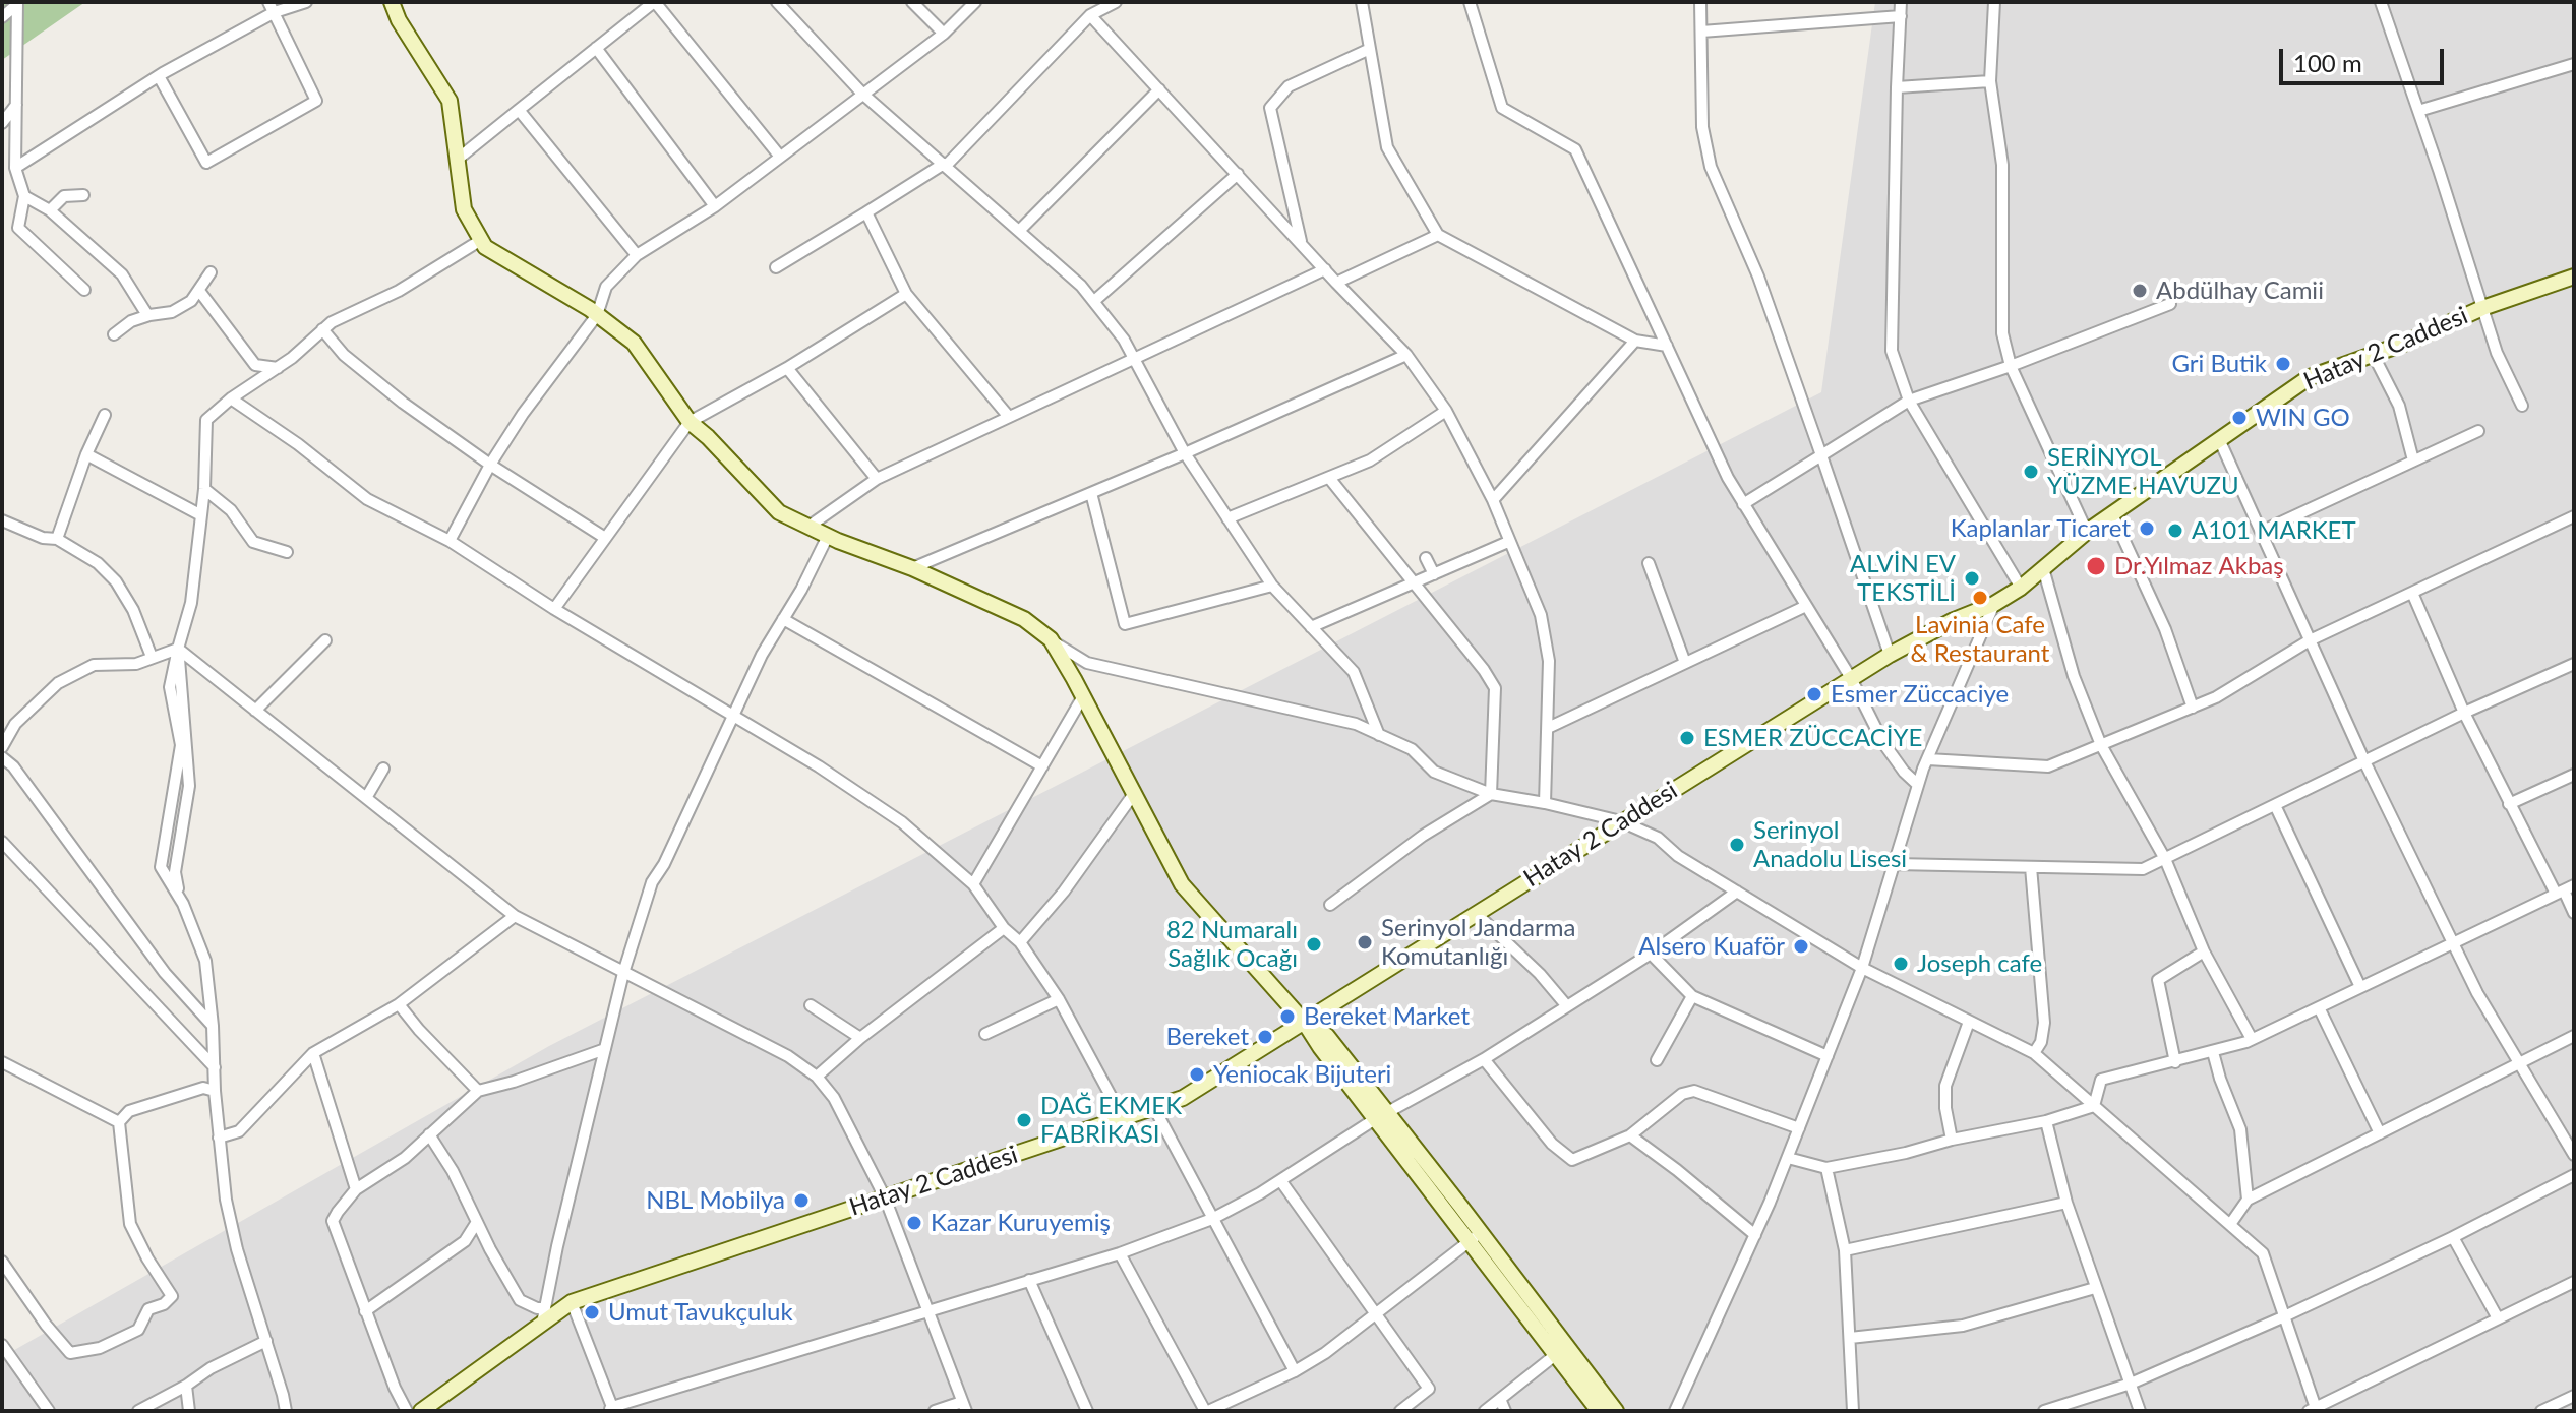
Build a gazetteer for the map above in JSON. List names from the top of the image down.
{
  "streets": {
    "street": ["Hatay 2 Caddesi"]
  },
  "places": [
    "Abdülhay Camii",
    "Gri Butik",
    "WIN GO",
    "SERİNYOL YÜZME HAVUZU",
    "Kaplanlar Ticaret",
    "A101 MARKET",
    "Dr.Yılmaz Akbaş",
    "ALVİN EV TEKSTİLİ",
    "Lavinia Cafe & Restaurant",
    "Esmer Züccaciye",
    "ESMER ZÜCCACİYE",
    "Serinyol Anadolu Lisesi",
    "Serinyol Jandarma Komutanlığı",
    "82 Numaralı Sağlık Ocağı",
    "Alsero Kuaför",
    "Joseph cafe",
    "Bereket Market",
    "Bereket",
    "Yeniocak Bijuteri",
    "DAĞ EKMEK FABRİKASI",
    "NBL Mobilya",
    "Kazar Kuruyemiş",
    "Umut Tavukçuluk"
  ],
  "scale_bar": "100 m"
}
